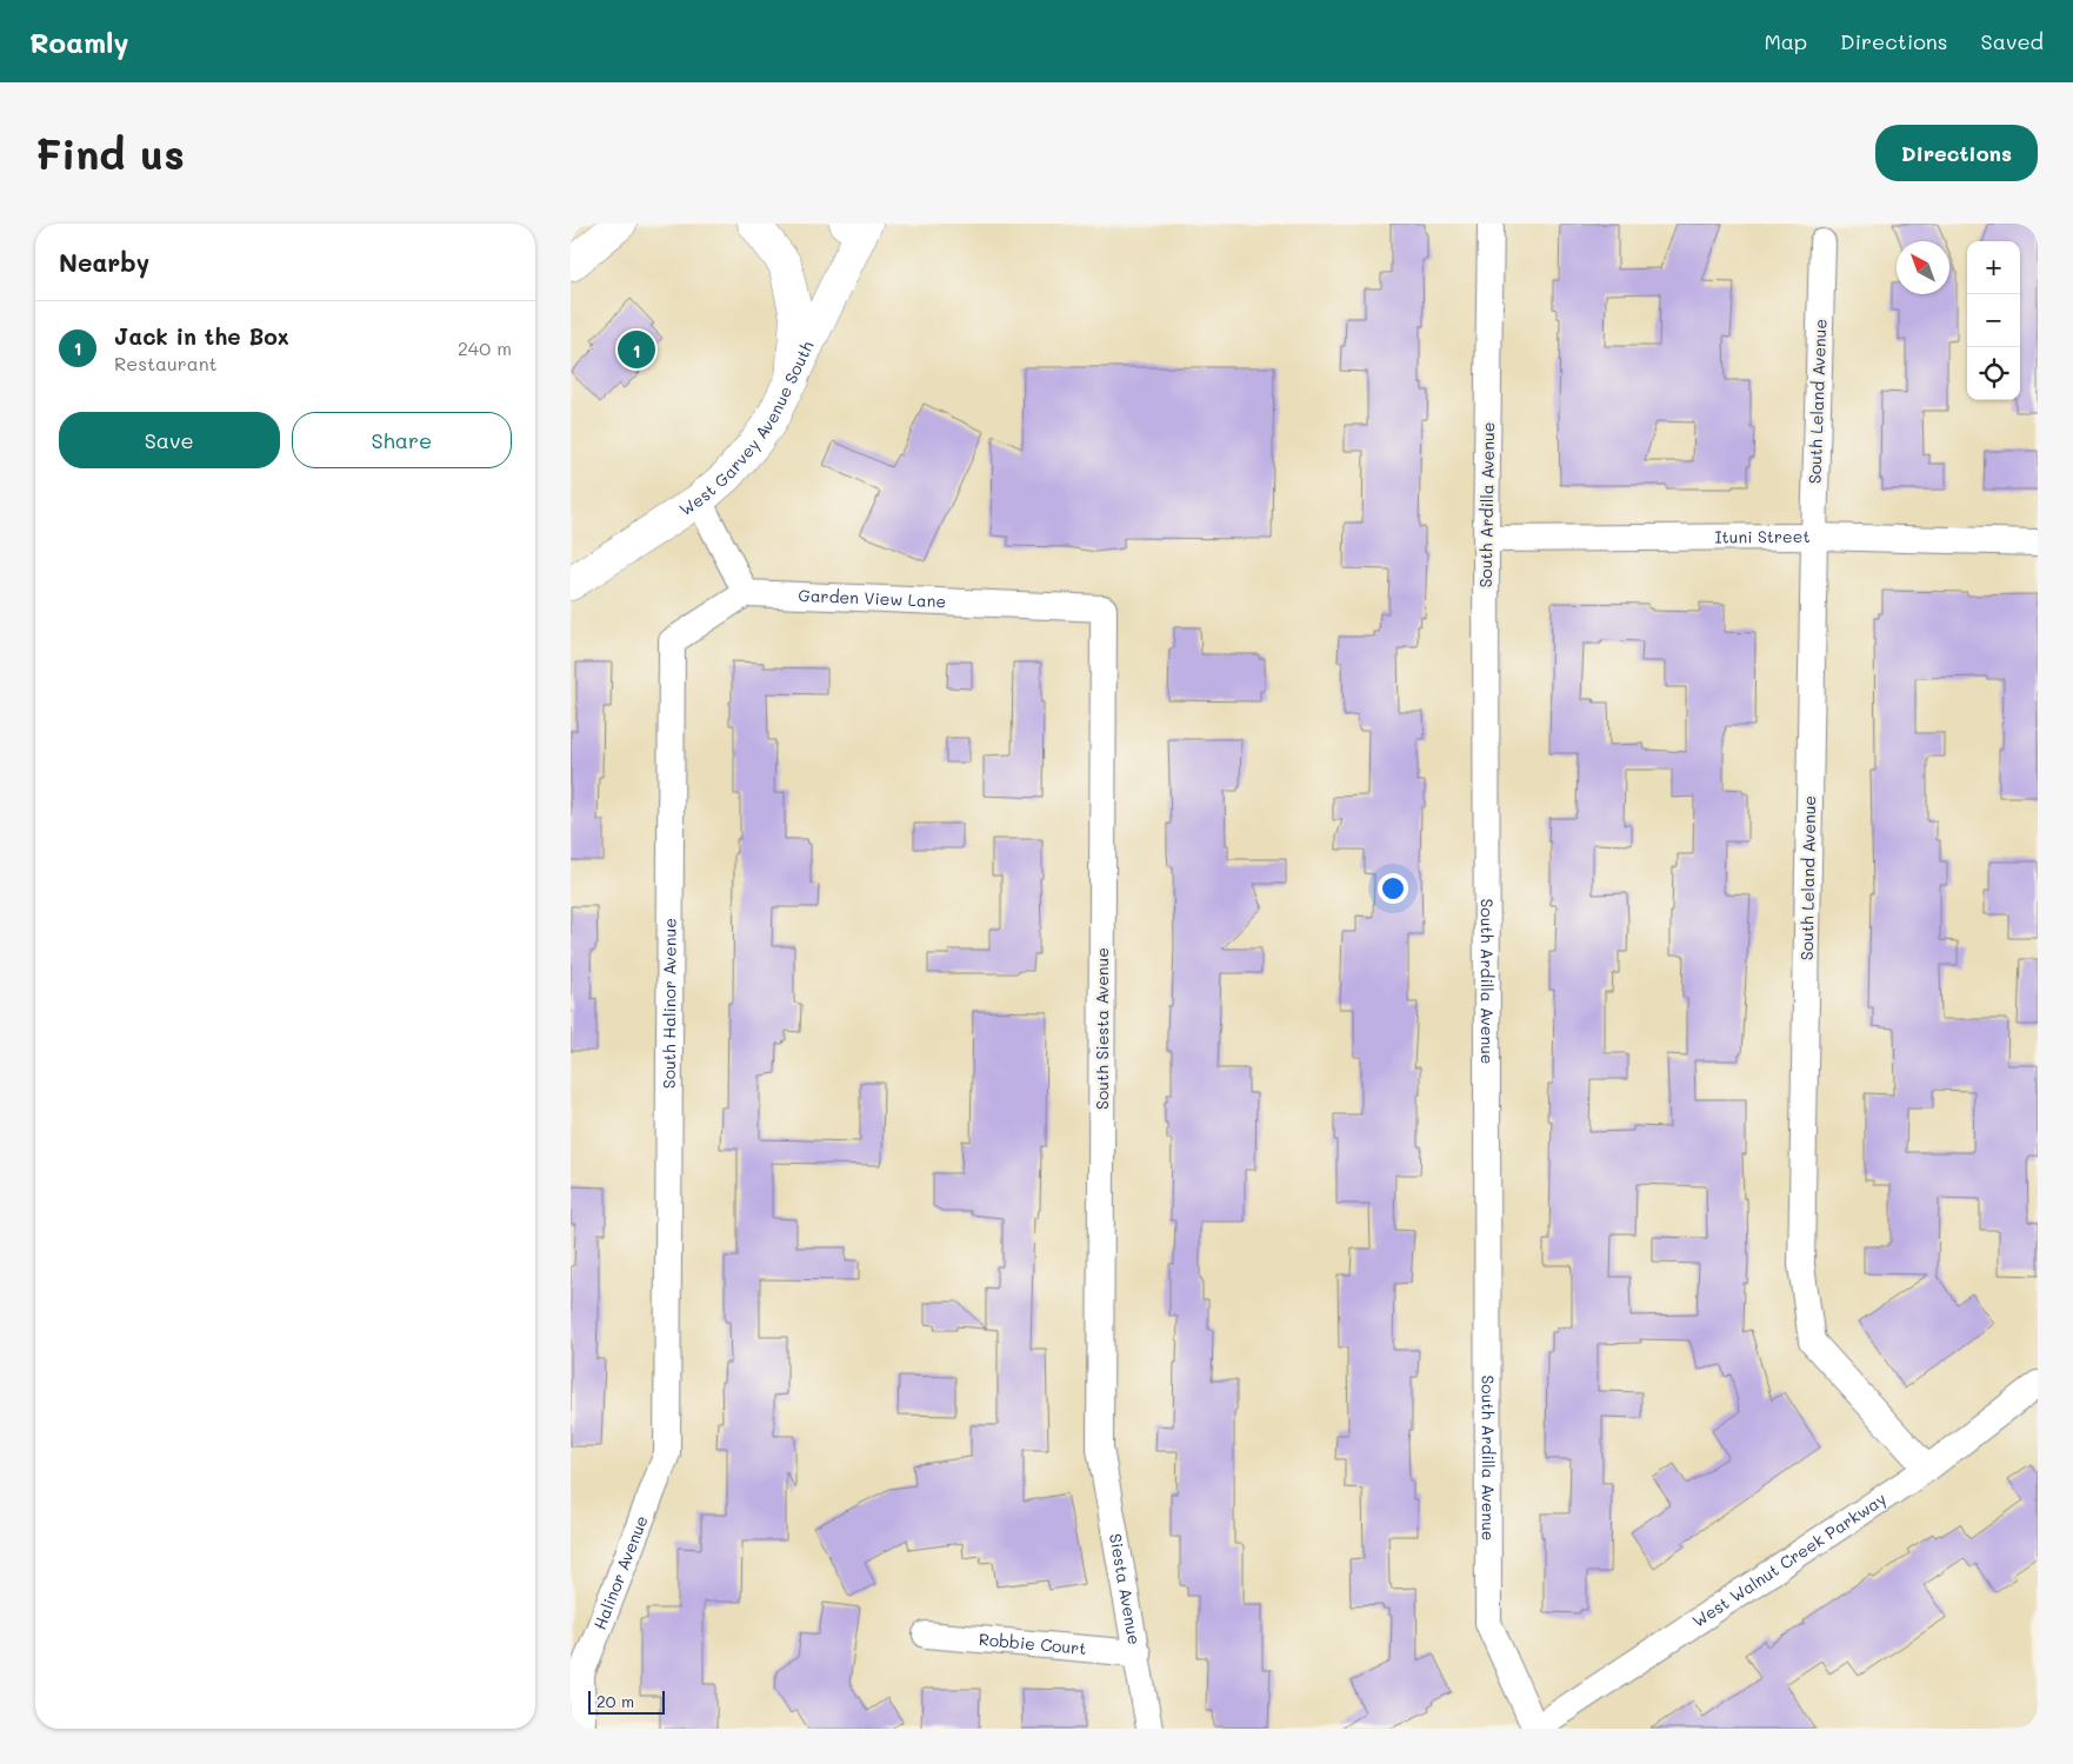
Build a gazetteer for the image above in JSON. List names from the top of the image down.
{
  "streets": {
    "main road": ["West Garvey Avenue South"],
    "street": [
      "South Leland Avenue",
      "South Ardilla Avenue",
      "Ituni Street",
      "Garden View Lane",
      "South Halinor Avenue",
      "South Siesta Avenue",
      "West Walnut Creek Parkway",
      "Halinor Avenue",
      "Siesta Avenue",
      "Robbie Court"
    ]
  },
  "crossings": [
    ["South Leland Avenue", "Ituni Street"],
    ["South Leland Avenue", "West Walnut Creek Parkway"],
    ["South Ardilla Avenue", "Ituni Street"],
    ["South Ardilla Avenue", "West Walnut Creek Parkway"],
    ["Garden View Lane", "South Halinor Avenue"],
    ["Garden View Lane", "South Siesta Avenue"],
    ["South Halinor Avenue", "Halinor Avenue"],
    ["South Siesta Avenue", "Siesta Avenue"],
    ["Siesta Avenue", "Robbie Court"]
  ],
  "scale_bar": "20 m",
  "north": "top left",
  "page": {
    "header": "Roamly",
    "nav": ["Map", "Directions", "Saved"],
    "buttons": [
      "Directions",
      ["Save", "Share"]
    ],
    "title": "Find us",
    "heading": "Nearby",
    "map_buttons": ["+", "−"],
    "list": [
      {
        "mark": "1",
        "name": "Jack in the Box",
        "note": "Restaurant",
        "value": "240 m"
      }
    ],
    "pins": "1",
    "scale": "20 m"
  }
}
